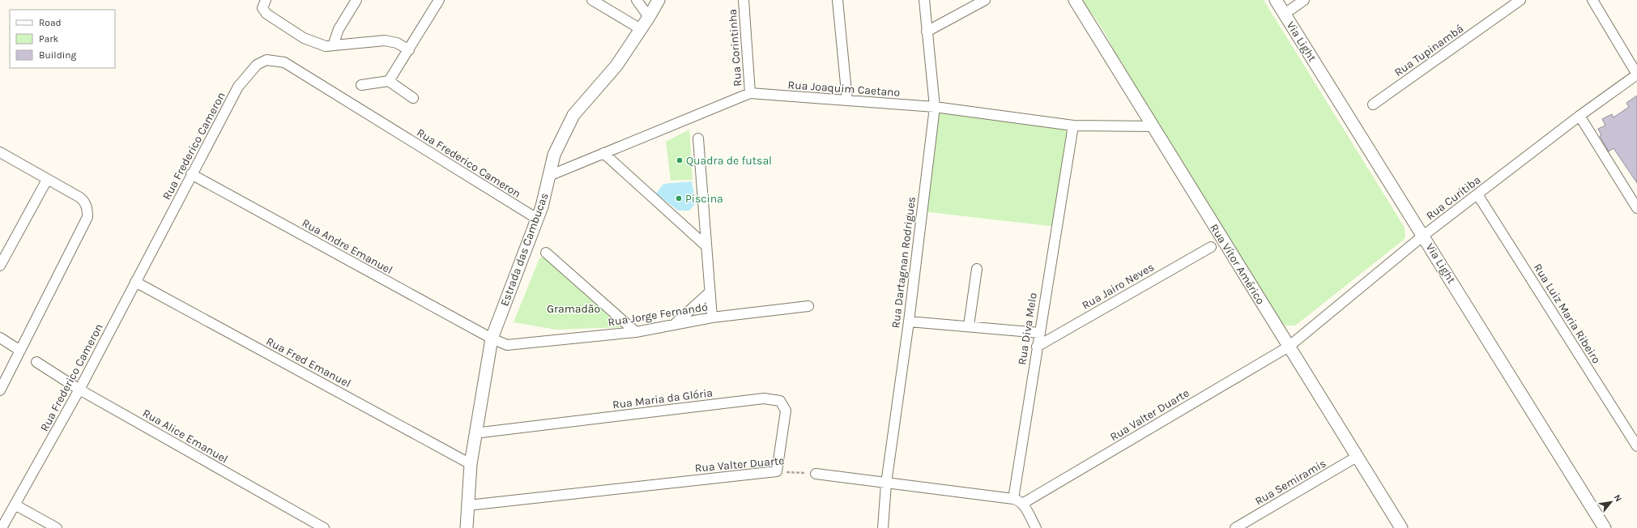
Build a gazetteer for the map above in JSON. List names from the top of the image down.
{
  "streets": {
    "street": [
      "Via Light",
      "Rua Corintinha",
      "Rua Tupinambá",
      "Rua Joaquim Caetano",
      "Rua Frederico Cameron",
      "Rua Curitiba",
      "Rua Andre Emanuel",
      "Estrada das Cambucas",
      "Rua Dartagnan Rodrigues",
      "Rua Vítor Américo",
      "Rua Jairo Neves",
      "Rua Luiz Maria Ribeiro",
      "Rua Jorge Fernando",
      "Rua Diva Melo",
      "Rua Fred Emanuel",
      "Rua Maria da Glória",
      "Rua Valter Duarte",
      "Rua Alice Emanuel",
      "Rua Semiramis"
    ]
  },
  "crossings": [
    ["Via Light", "Rua Curitiba"],
    ["Rua Corintinha", "Rua Joaquim Caetano"],
    ["Rua Joaquim Caetano", "Estrada das Cambucas"],
    ["Rua Joaquim Caetano", "Rua Dartagnan Rodrigues"],
    ["Rua Joaquim Caetano", "Rua Vítor Américo"],
    ["Rua Joaquim Caetano", "Rua Diva Melo"],
    ["Rua Frederico Cameron", "Rua Andre Emanuel"],
    ["Rua Frederico Cameron", "Estrada das Cambucas"],
    ["Rua Frederico Cameron", "Rua Fred Emanuel"],
    ["Rua Frederico Cameron", "Rua Alice Emanuel"],
    ["Rua Curitiba", "Rua Vítor Américo"],
    ["Rua Curitiba", "Rua Luiz Maria Ribeiro"],
    ["Rua Curitiba", "Rua Valter Duarte"],
    ["Rua Andre Emanuel", "Estrada das Cambucas"],
    ["Rua Andre Emanuel", "Rua Jorge Fernando"],
    ["Estrada das Cambucas", "Rua Jorge Fernando"],
    ["Estrada das Cambucas", "Rua Fred Emanuel"],
    ["Estrada das Cambucas", "Rua Maria da Glória"],
    ["Estrada das Cambucas", "Rua Valter Duarte"],
    ["Rua Vítor Américo", "Rua Valter Duarte"],
    ["Rua Vítor Américo", "Rua Semiramis"],
    ["Rua Jairo Neves", "Rua Diva Melo"],
    ["Rua Maria da Glória", "Rua Valter Duarte"]
  ],
  "parks": ["Gramadão"],
  "places": ["Quadra de futsal", "Piscina"],
  "legend": ["Road", "Park", "Building"],
  "north": "top right"
}
